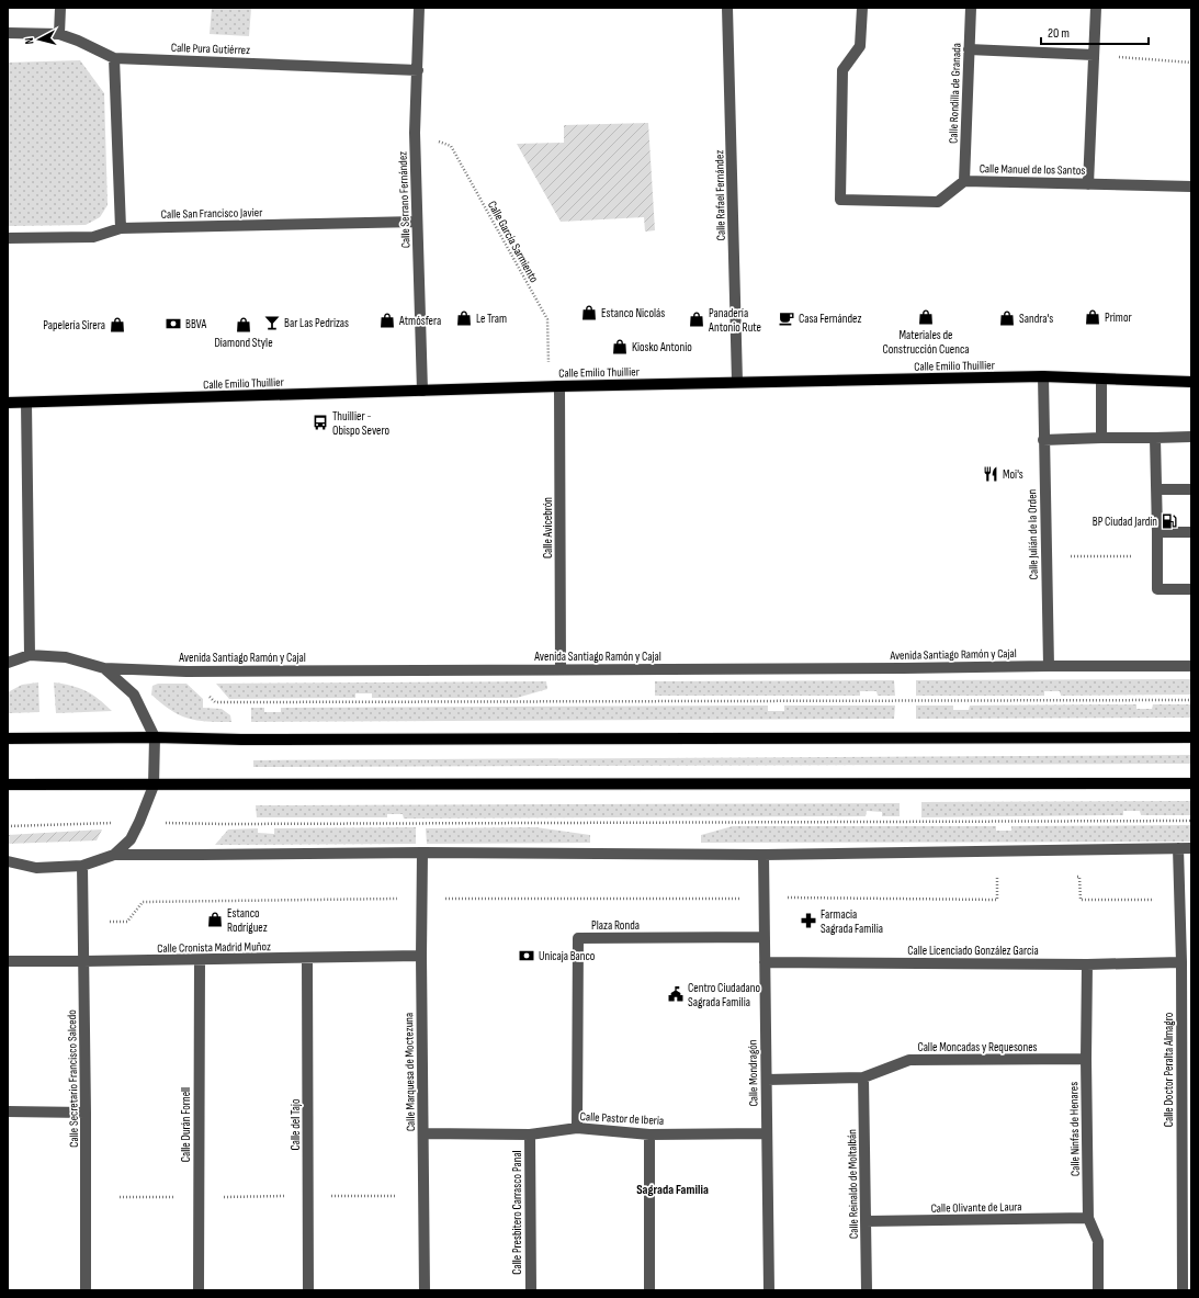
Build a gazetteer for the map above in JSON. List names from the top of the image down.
{
  "streets": {
    "main road": ["Calle Emilio Thuillier"],
    "street": [
      "Calle Pura Gutiérrez",
      "Calle Rondilla de Granada",
      "Calle Manuel de los Santos",
      "Calle Rafael Fernández",
      "Calle Serrano Fernández",
      "Calle San Francisco Javier",
      "Calle Avicebrón",
      "Calle Julián de la Orden",
      "Avenida Santiago Ramón y Cajal",
      "Plaza Ronda",
      "Calle Cronista Madrid Muñoz",
      "Calle Licenciado González García",
      "Calle Moncadas y Requesones",
      "Calle Doctor Peralta Almagro",
      "Calle Marquesa de Moctezuna",
      "Calle Mondragón",
      "Calle Secretario Francisco Salcedo",
      "Calle Pastor de Iberia",
      "Calle Durán Fornell",
      "Calle del Tajo",
      "Calle Ninfas de Henares",
      "Calle Reinaldo de Moltalbán",
      "Calle Olivante de Laura",
      "Calle Presbitero Carrasco Panal"
    ],
    "path": ["Calle García Sarmiento"]
  },
  "crossings": [
    ["Calle Pura Gutiérrez", "Calle Serrano Fernández"],
    ["Calle Rondilla de Granada", "Calle Manuel de los Santos"],
    ["Calle Rafael Fernández", "Calle Emilio Thuillier"],
    ["Calle Serrano Fernández", "Calle San Francisco Javier"],
    ["Calle Serrano Fernández", "Calle García Sarmiento"],
    ["Calle Serrano Fernández", "Calle Emilio Thuillier"],
    ["Calle García Sarmiento", "Calle Emilio Thuillier"],
    ["Calle García Sarmiento", "Calle Avicebrón"],
    ["Calle Emilio Thuillier", "Calle Avicebrón"],
    ["Calle Emilio Thuillier", "Calle Julián de la Orden"],
    ["Calle Avicebrón", "Avenida Santiago Ramón y Cajal"],
    ["Calle Julián de la Orden", "Avenida Santiago Ramón y Cajal"],
    ["Plaza Ronda", "Calle Mondragón"],
    ["Plaza Ronda", "Calle Pastor de Iberia"],
    ["Calle Cronista Madrid Muñoz", "Calle Marquesa de Moctezuna"],
    ["Calle Cronista Madrid Muñoz", "Calle Secretario Francisco Salcedo"],
    ["Calle Cronista Madrid Muñoz", "Calle Durán Fornell"],
    ["Calle Cronista Madrid Muñoz", "Calle del Tajo"],
    ["Calle Licenciado González García", "Calle Doctor Peralta Almagro"],
    ["Calle Licenciado González García", "Calle Mondragón"],
    ["Calle Licenciado González García", "Calle Ninfas de Henares"],
    ["Calle Moncadas y Requesones", "Calle Mondragón"],
    ["Calle Moncadas y Requesones", "Calle Ninfas de Henares"],
    ["Calle Moncadas y Requesones", "Calle Reinaldo de Moltalbán"],
    ["Calle Marquesa de Moctezuna", "Calle Pastor de Iberia"],
    ["Calle Mondragón", "Calle Pastor de Iberia"],
    ["Calle Pastor de Iberia", "Calle Presbitero Carrasco Panal"],
    ["Calle Ninfas de Henares", "Calle Olivante de Laura"],
    ["Calle Reinaldo de Moltalbán", "Calle Olivante de Laura"]
  ],
  "districts": ["Sagrada Familia"],
  "places": {
    "shop": [
      "Estanco Nicolás",
      "Materiales de Construcción Cuenca",
      "Primor",
      "Le Tram",
      "Sandra's",
      "Panadería Antonio Rute",
      "Atmósfera",
      "Papelería Sirera",
      "Diamond Style",
      "Kiosko Antonio",
      "Estanco Rodríguez"
    ],
    "cafe": ["Casa Fernández"],
    "bar": ["Bar Las Pedrizas"],
    "bank": ["BBVA", "Unicaja Banco"],
    "bus stop": ["Thuillier - Obispo Severo"],
    "restaurant": ["Moi's"],
    "fuel station": ["BP Ciudad Jardín"],
    "pharmacy": ["Farmacia Sagrada Familia"],
    "public building": ["Centro Ciudadano Sagrada Familia"]
  },
  "scale_bar": "20 m",
  "north": "left"
}
